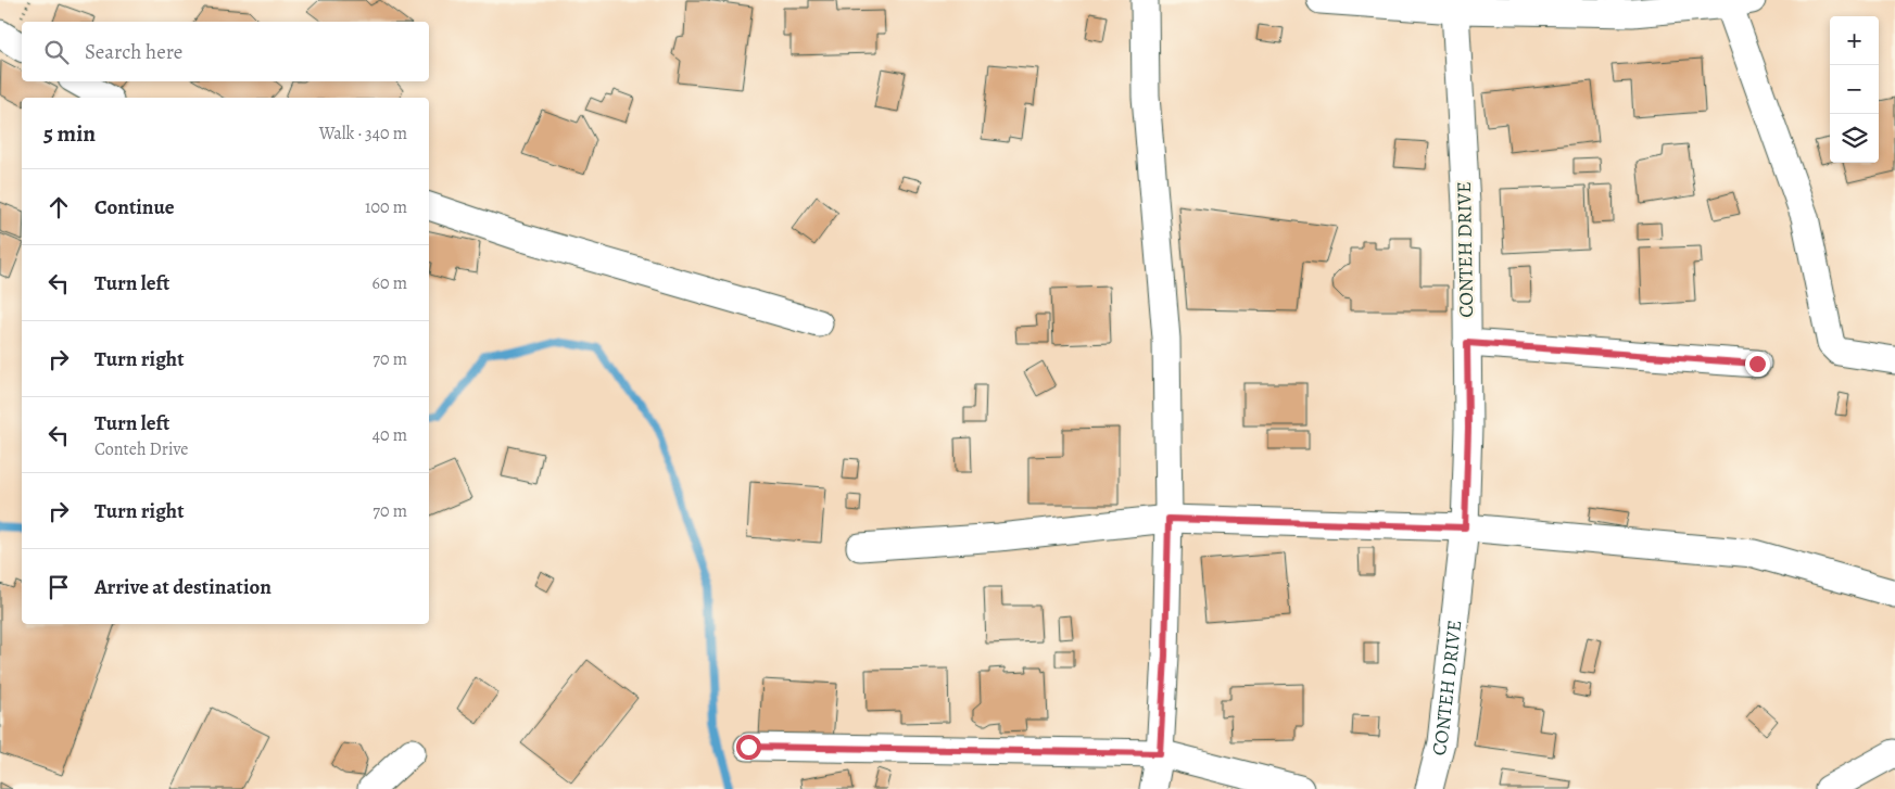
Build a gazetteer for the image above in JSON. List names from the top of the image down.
{
  "streets": {
    "street": ["CONTEH DRIVE"]
  },
  "page": {
    "map_buttons": ["+", "−"],
    "search": "Search here",
    "heading": ["5 min", "Walk · 340 m"],
    "list": [
      ["Continue", "100 m"],
      ["Turn left", "60 m"],
      ["Turn right", "70 m"],
      ["Turn left", "Conteh Drive", "40 m"],
      ["Turn right", "70 m"],
      "Arrive at destination"
    ]
  }
}
